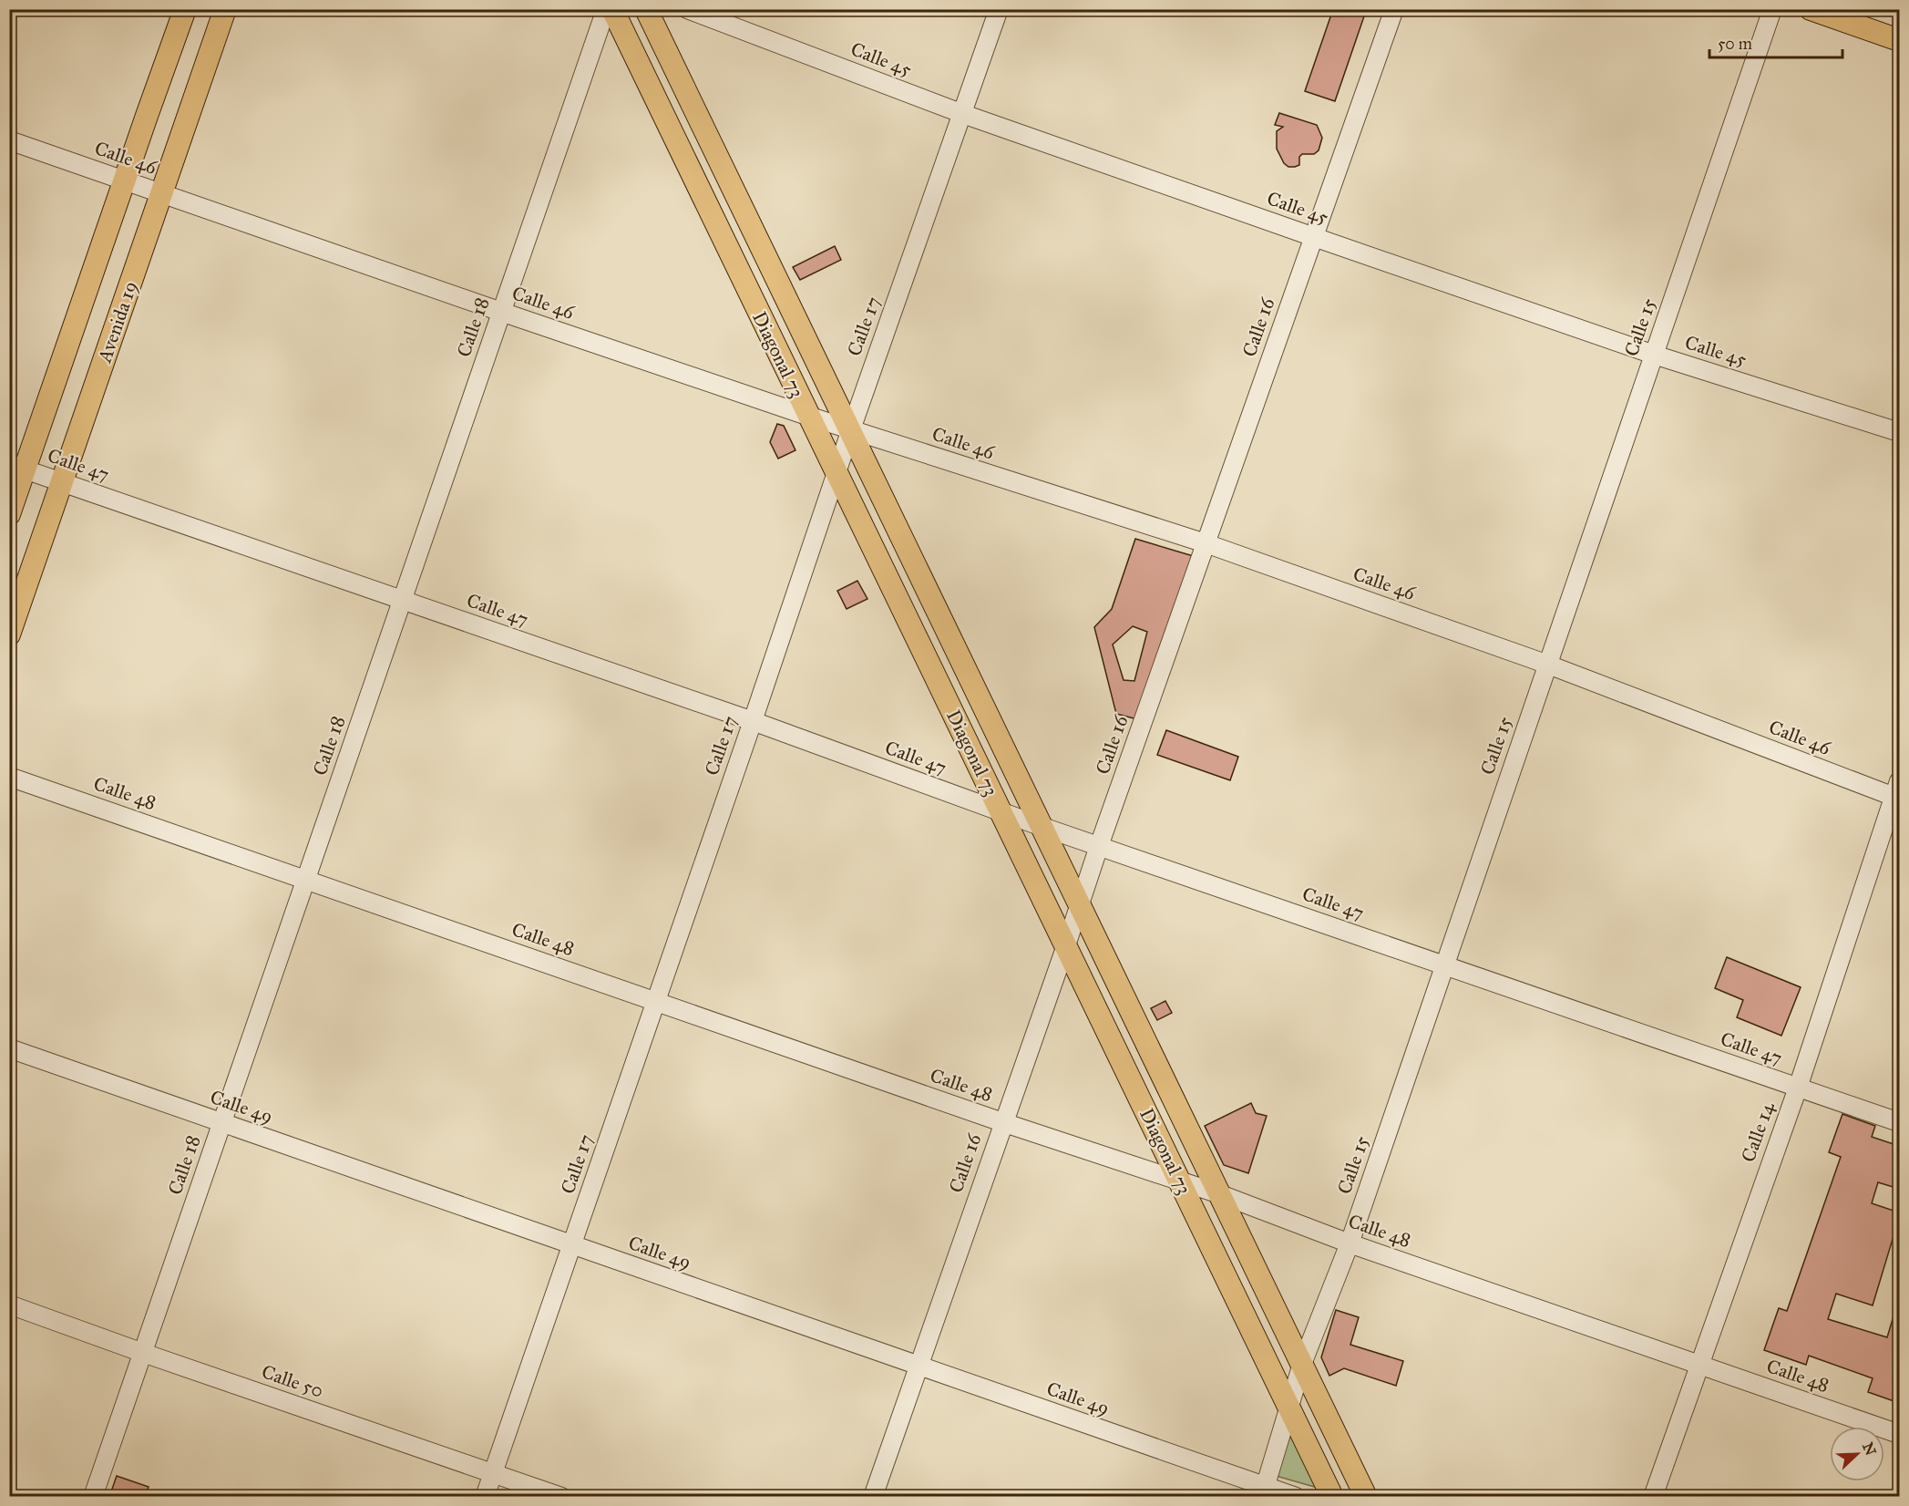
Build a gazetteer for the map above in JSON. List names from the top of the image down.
{
  "streets": {
    "main road": ["Avenida 19", "Diagonal 73"],
    "street": [
      "Calle 45",
      "Calle 46",
      "Calle 17",
      "Calle 18",
      "Calle 16",
      "Calle 15",
      "Calle 47",
      "Calle 48",
      "Calle 49",
      "Calle 14",
      "Calle 50"
    ]
  },
  "crossings": [
    ["Calle 45", "Calle 17"],
    ["Calle 45", "Calle 16"],
    ["Calle 45", "Calle 15"],
    ["Calle 46", "Avenida 19"],
    ["Calle 46", "Calle 17"],
    ["Calle 46", "Calle 18"],
    ["Calle 46", "Calle 16"],
    ["Calle 46", "Calle 15"],
    ["Calle 46", "Diagonal 73"],
    ["Calle 46", "Calle 14"],
    ["Avenida 19", "Calle 47"],
    ["Calle 17", "Diagonal 73"],
    ["Calle 17", "Calle 47"],
    ["Calle 17", "Calle 48"],
    ["Calle 17", "Calle 49"],
    ["Calle 17", "Calle 50"],
    ["Calle 18", "Calle 47"],
    ["Calle 18", "Calle 48"],
    ["Calle 18", "Calle 49"],
    ["Calle 18", "Calle 50"],
    ["Calle 16", "Diagonal 73"],
    ["Calle 16", "Calle 47"],
    ["Calle 16", "Calle 48"],
    ["Calle 16", "Calle 49"],
    ["Calle 15", "Diagonal 73"],
    ["Calle 15", "Calle 47"],
    ["Calle 15", "Calle 48"],
    ["Calle 15", "Calle 49"],
    ["Diagonal 73", "Calle 47"],
    ["Diagonal 73", "Calle 48"],
    ["Calle 47", "Calle 14"],
    ["Calle 48", "Calle 14"]
  ],
  "scale_bar": "50 m",
  "north": "top right"
}
